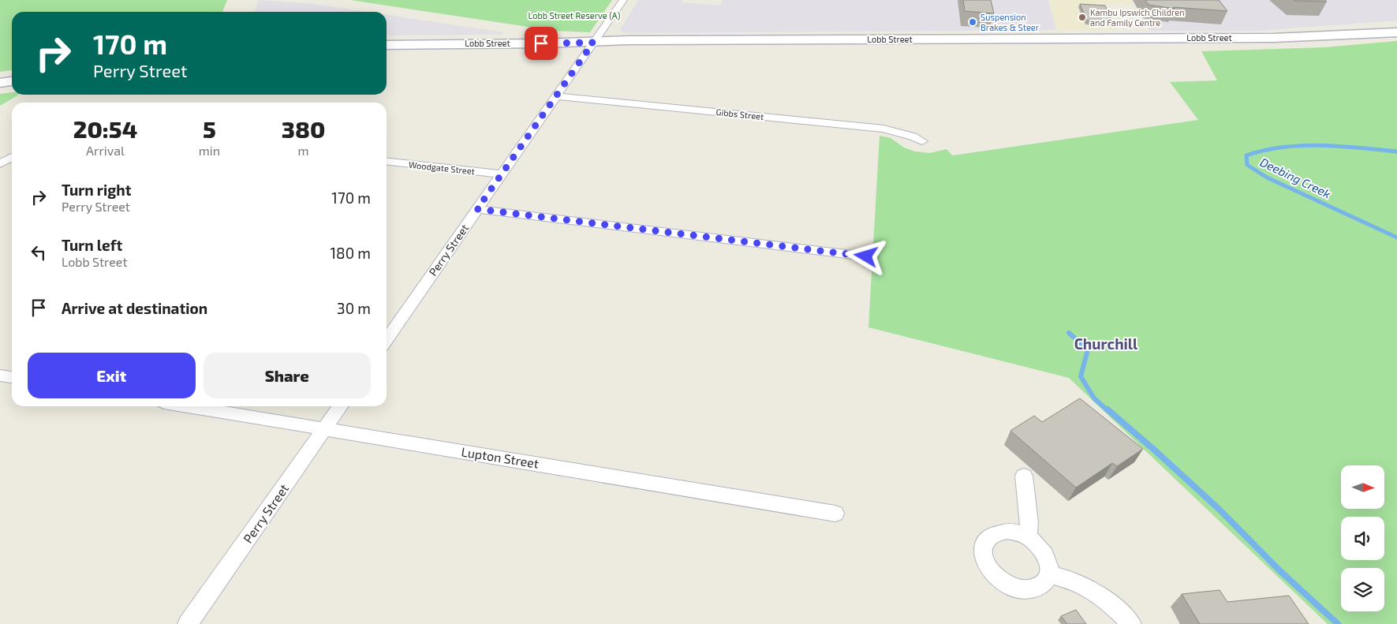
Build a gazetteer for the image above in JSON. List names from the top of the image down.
{
  "streets": {
    "main road": ["Lobb Street"],
    "street": [
      "Gibbs Street",
      "Woodgate Street",
      "Perry Street",
      "Lupton Street"
    ]
  },
  "crossings": [
    ["Lobb Street", "Perry Street"],
    ["Gibbs Street", "Perry Street"],
    ["Woodgate Street", "Perry Street"],
    ["Perry Street", "Lupton Street"]
  ],
  "districts": ["Churchill"],
  "water": ["Deebing Creek"],
  "parks": ["Lobb Street Reserve (A)"],
  "places": ["Kambu Ipswich Children and Family Centre", "Suspension Brakes & Steer"],
  "north": "right",
  "page": {
    "turn": ["170 m", "Perry Street"],
    "eta": [
      "20:54",
      "Arrival",
      "5",
      "min",
      "380",
      "m"
    ],
    "list": [
      {
        "name": "Turn right",
        "note": "Perry Street",
        "value": "170 m"
      },
      {
        "name": "Turn left",
        "note": "Lobb Street",
        "value": "180 m"
      },
      {
        "name": "Arrive at destination",
        "value": "30 m"
      }
    ],
    "buttons": ["Exit", "Share"]
  }
}
